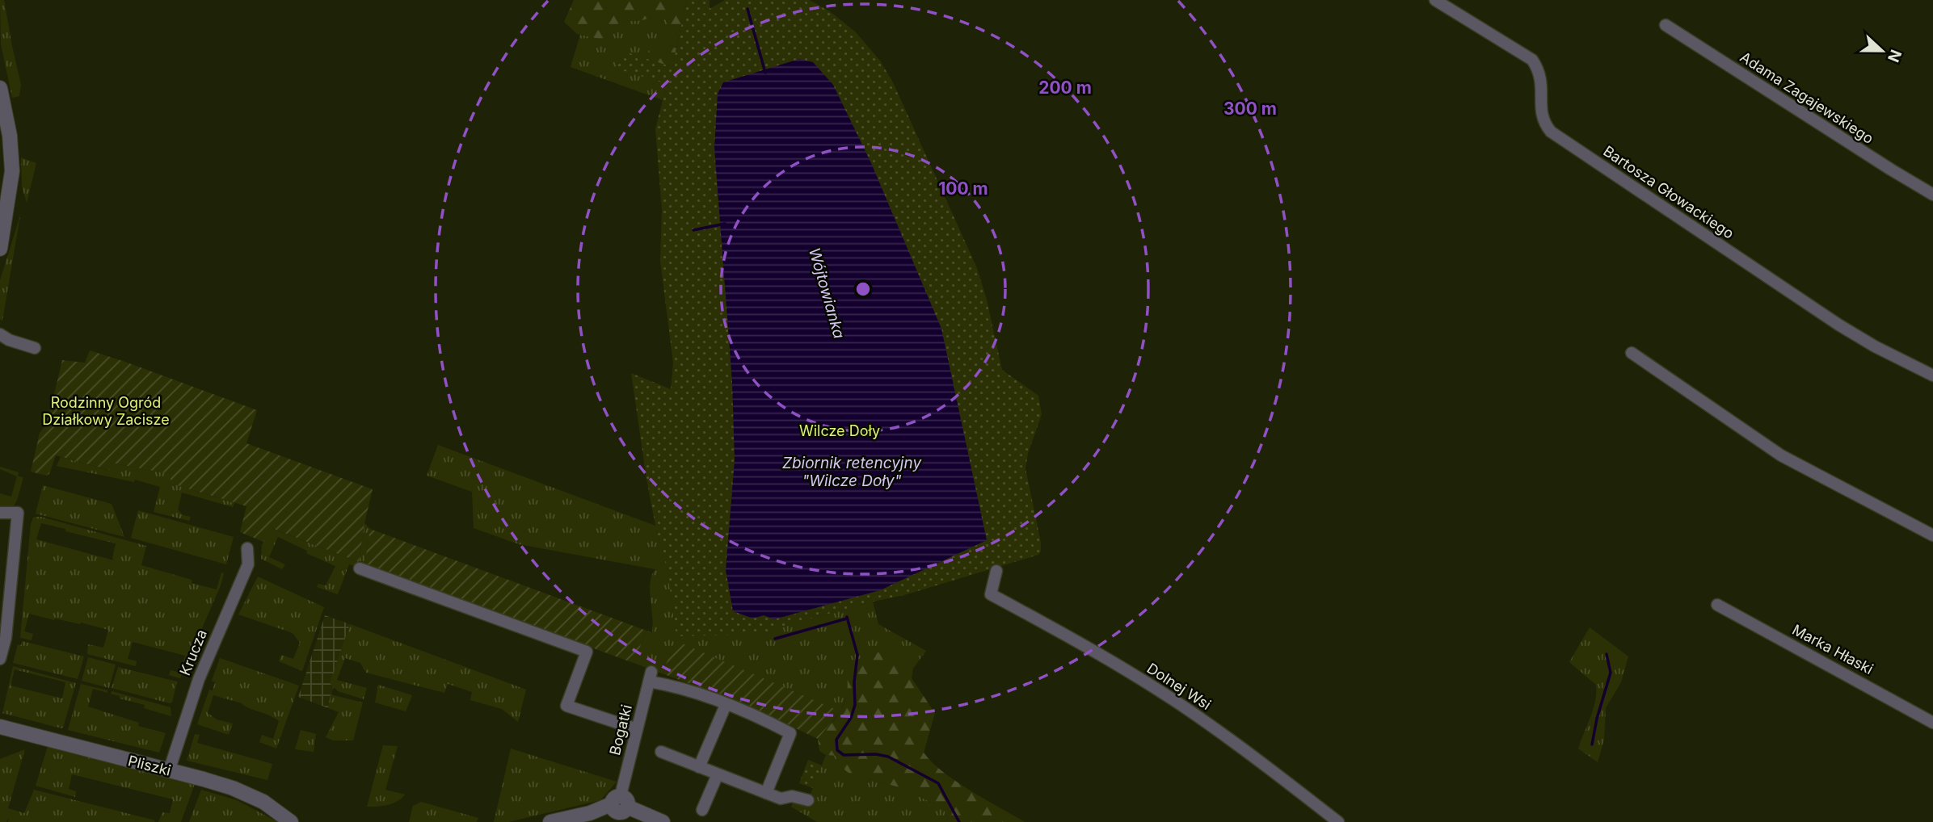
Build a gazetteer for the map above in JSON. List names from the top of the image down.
{
  "streets": {
    "street": [
      "Adama Zagajewskiego",
      "Bartosza Głowackiego",
      "Marka Hłaski",
      "Krucza",
      "Dolnej Wsi",
      "Bogatki",
      "Pliszki"
    ]
  },
  "crossings": [
    ["Krucza", "Pliszki"]
  ],
  "water": ["Wójtowianka", "Zbiornik retencyjny \"Wilcze Doły\""],
  "parks": ["Rodzinny Ogród Działkowy Zacisze", "Wilcze Doły"],
  "north": "right",
  "rings": ["200 m", "300 m", "100 m"]
}
